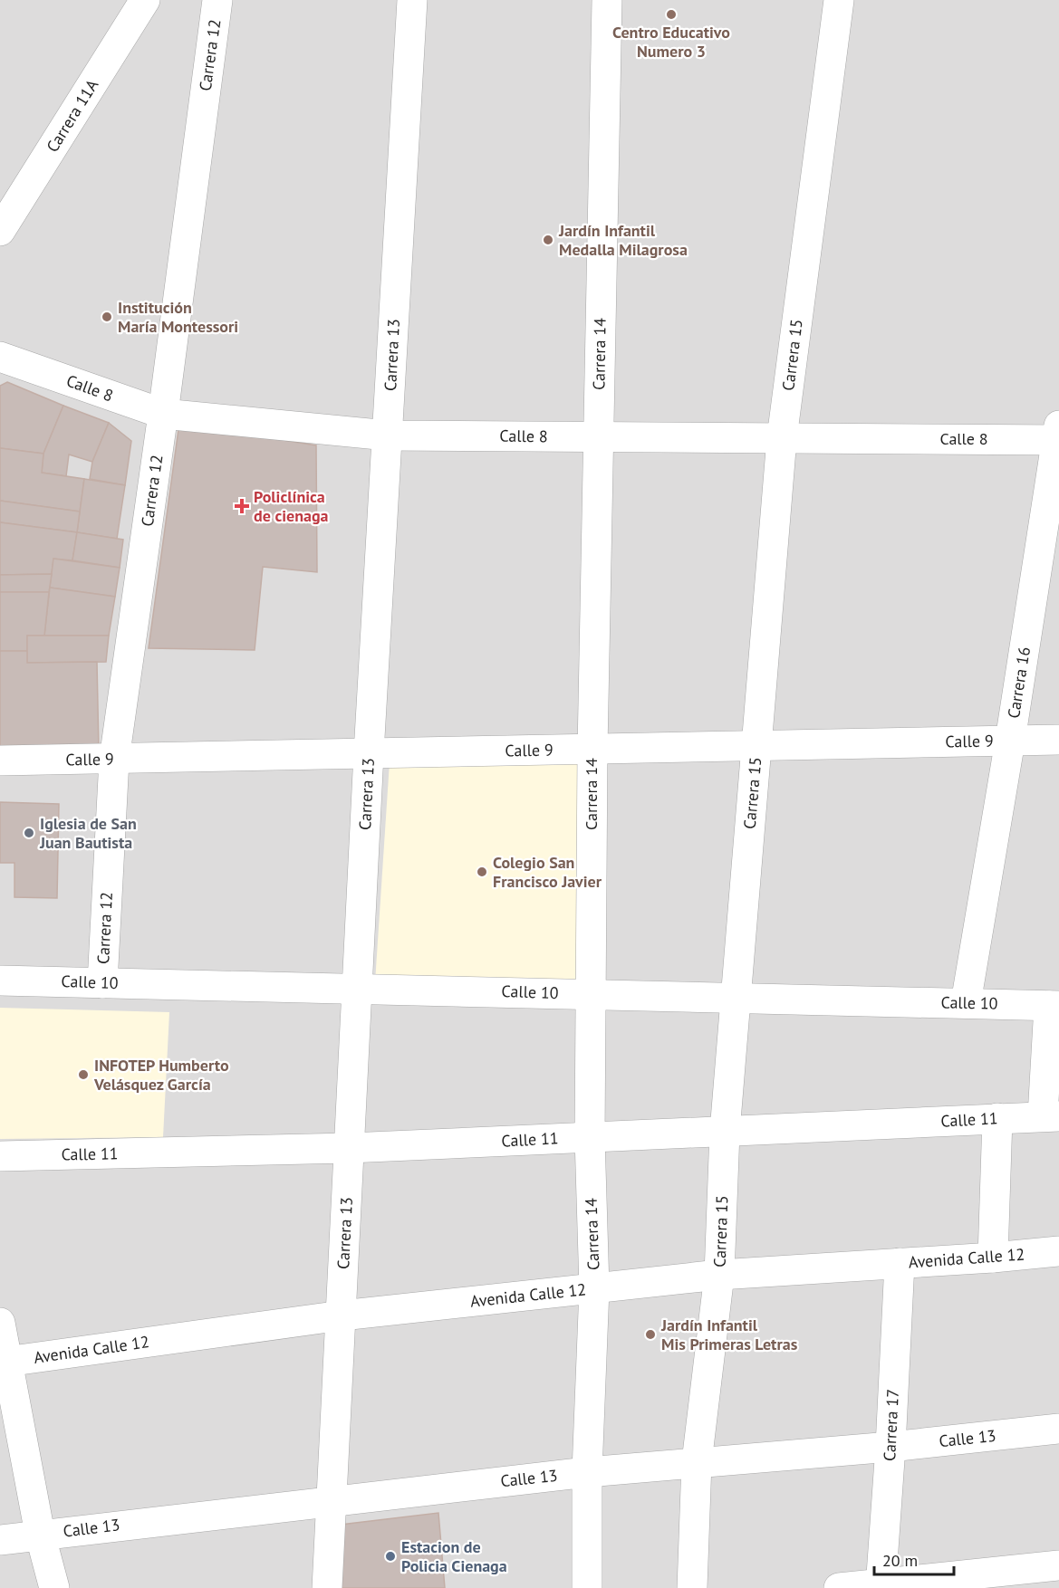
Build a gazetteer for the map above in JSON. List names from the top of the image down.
{
  "streets": {
    "street": [
      "Carrera 12",
      "Carrera 11A",
      "Carrera 14",
      "Carrera 13",
      "Carrera 15",
      "Calle 8",
      "Carrera 16",
      "Calle 9",
      "Calle 10",
      "Calle 11",
      "Avenida Calle 12",
      "Carrera 17",
      "Calle 13"
    ]
  },
  "crossings": [
    ["Carrera 12", "Calle 8"],
    ["Carrera 12", "Calle 9"],
    ["Carrera 12", "Calle 10"],
    ["Carrera 14", "Calle 8"],
    ["Carrera 14", "Calle 9"],
    ["Carrera 14", "Calle 10"],
    ["Carrera 14", "Calle 11"],
    ["Carrera 14", "Avenida Calle 12"],
    ["Carrera 14", "Calle 13"],
    ["Carrera 13", "Calle 8"],
    ["Carrera 13", "Calle 9"],
    ["Carrera 13", "Calle 10"],
    ["Carrera 13", "Calle 11"],
    ["Carrera 13", "Avenida Calle 12"],
    ["Carrera 13", "Calle 13"],
    ["Carrera 15", "Calle 8"],
    ["Carrera 15", "Calle 9"],
    ["Carrera 15", "Calle 10"],
    ["Carrera 15", "Calle 11"],
    ["Carrera 15", "Avenida Calle 12"],
    ["Carrera 15", "Calle 13"],
    ["Calle 8", "Carrera 16"],
    ["Carrera 16", "Calle 9"],
    ["Carrera 16", "Calle 10"],
    ["Avenida Calle 12", "Carrera 17"],
    ["Carrera 17", "Calle 13"]
  ],
  "places": {
    "other": [
      "Centro Educativo Numero 3",
      "Jardín Infantil Medalla Milagrosa",
      "Institución María Montessori",
      "Iglesia de San Juan Bautista",
      "Colegio San Francisco Javier",
      "INFOTEP Humberto Velásquez García",
      "Jardín Infantil Mis Primeras Letras",
      "Estacion de Policia Cienaga"
    ],
    "health": ["Policlínica de cienaga"]
  },
  "scale_bar": "20 m"
}
